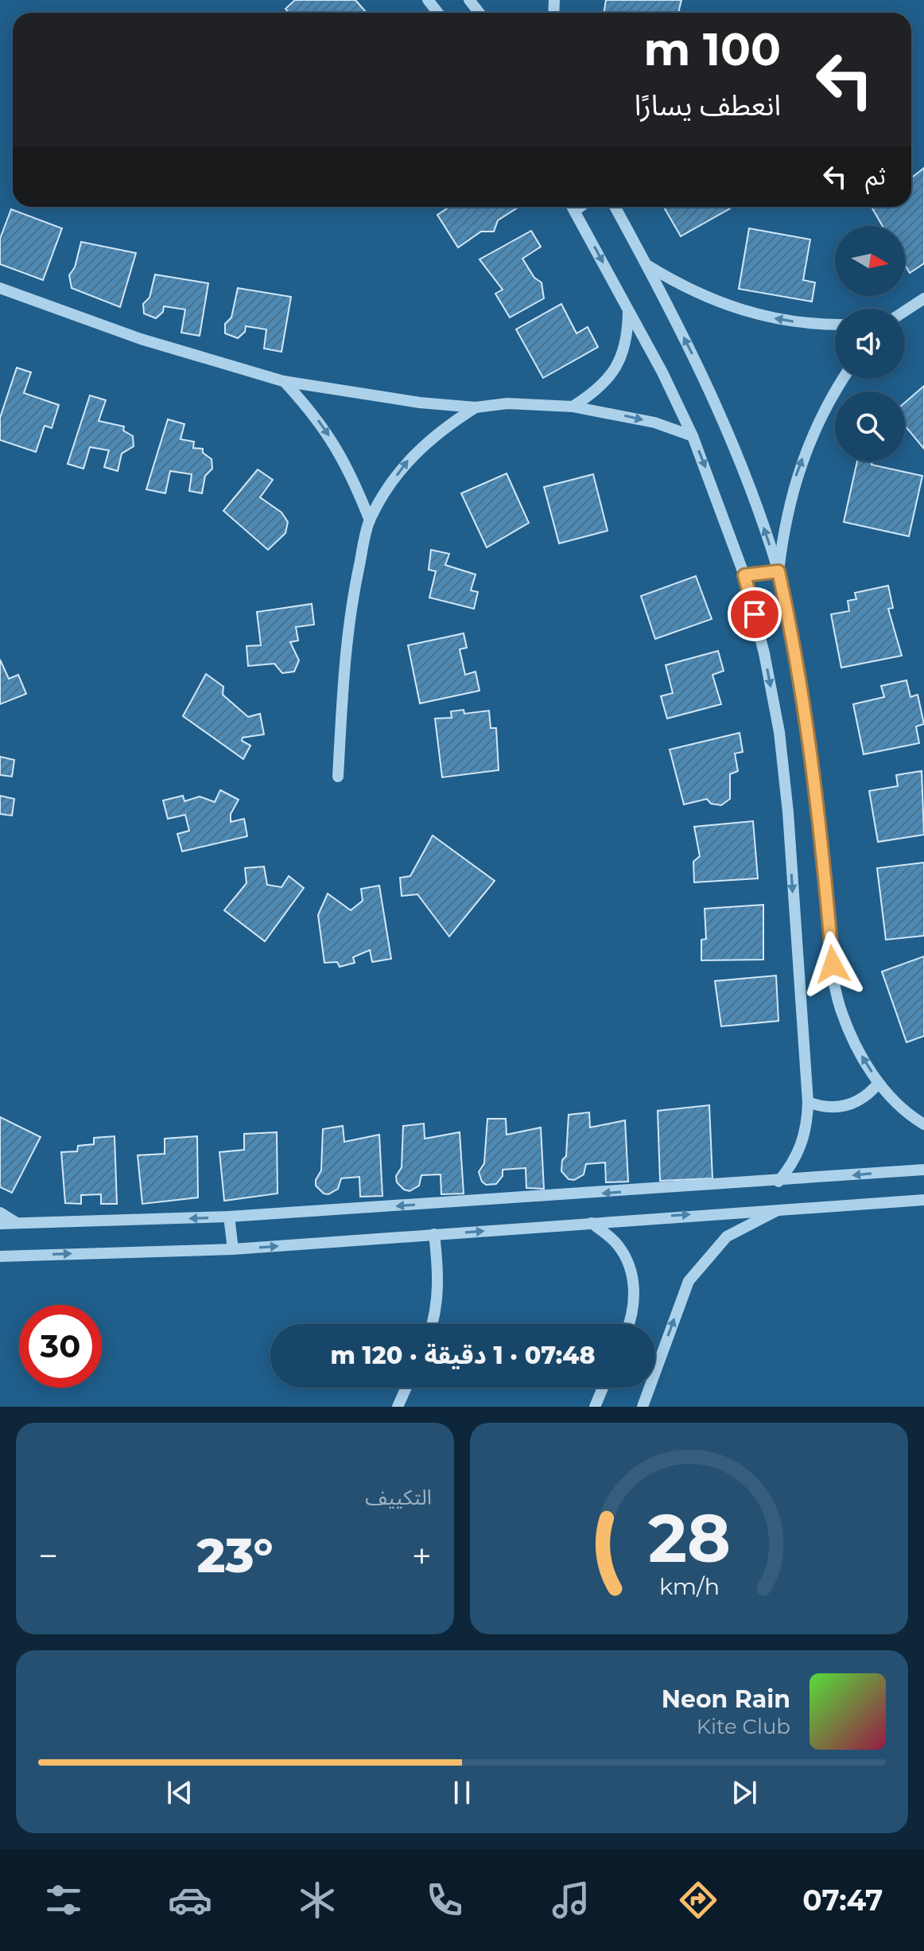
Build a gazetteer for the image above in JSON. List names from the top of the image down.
{
  "north": "right",
  "page": {
    "turn": ["100 m", "انعطف يسارًا"],
    "then": "ثم",
    "limit": "30",
    "trip": "07:48 · 1 دقيقة · 120 m",
    "tile": "التكييف",
    "heat": ["−", "23°", "+"],
    "song": ["Neon Rain", "Kite Club"],
    "tabs": "07:47",
    "gauge": ["28", "km/h"]
  }
}
